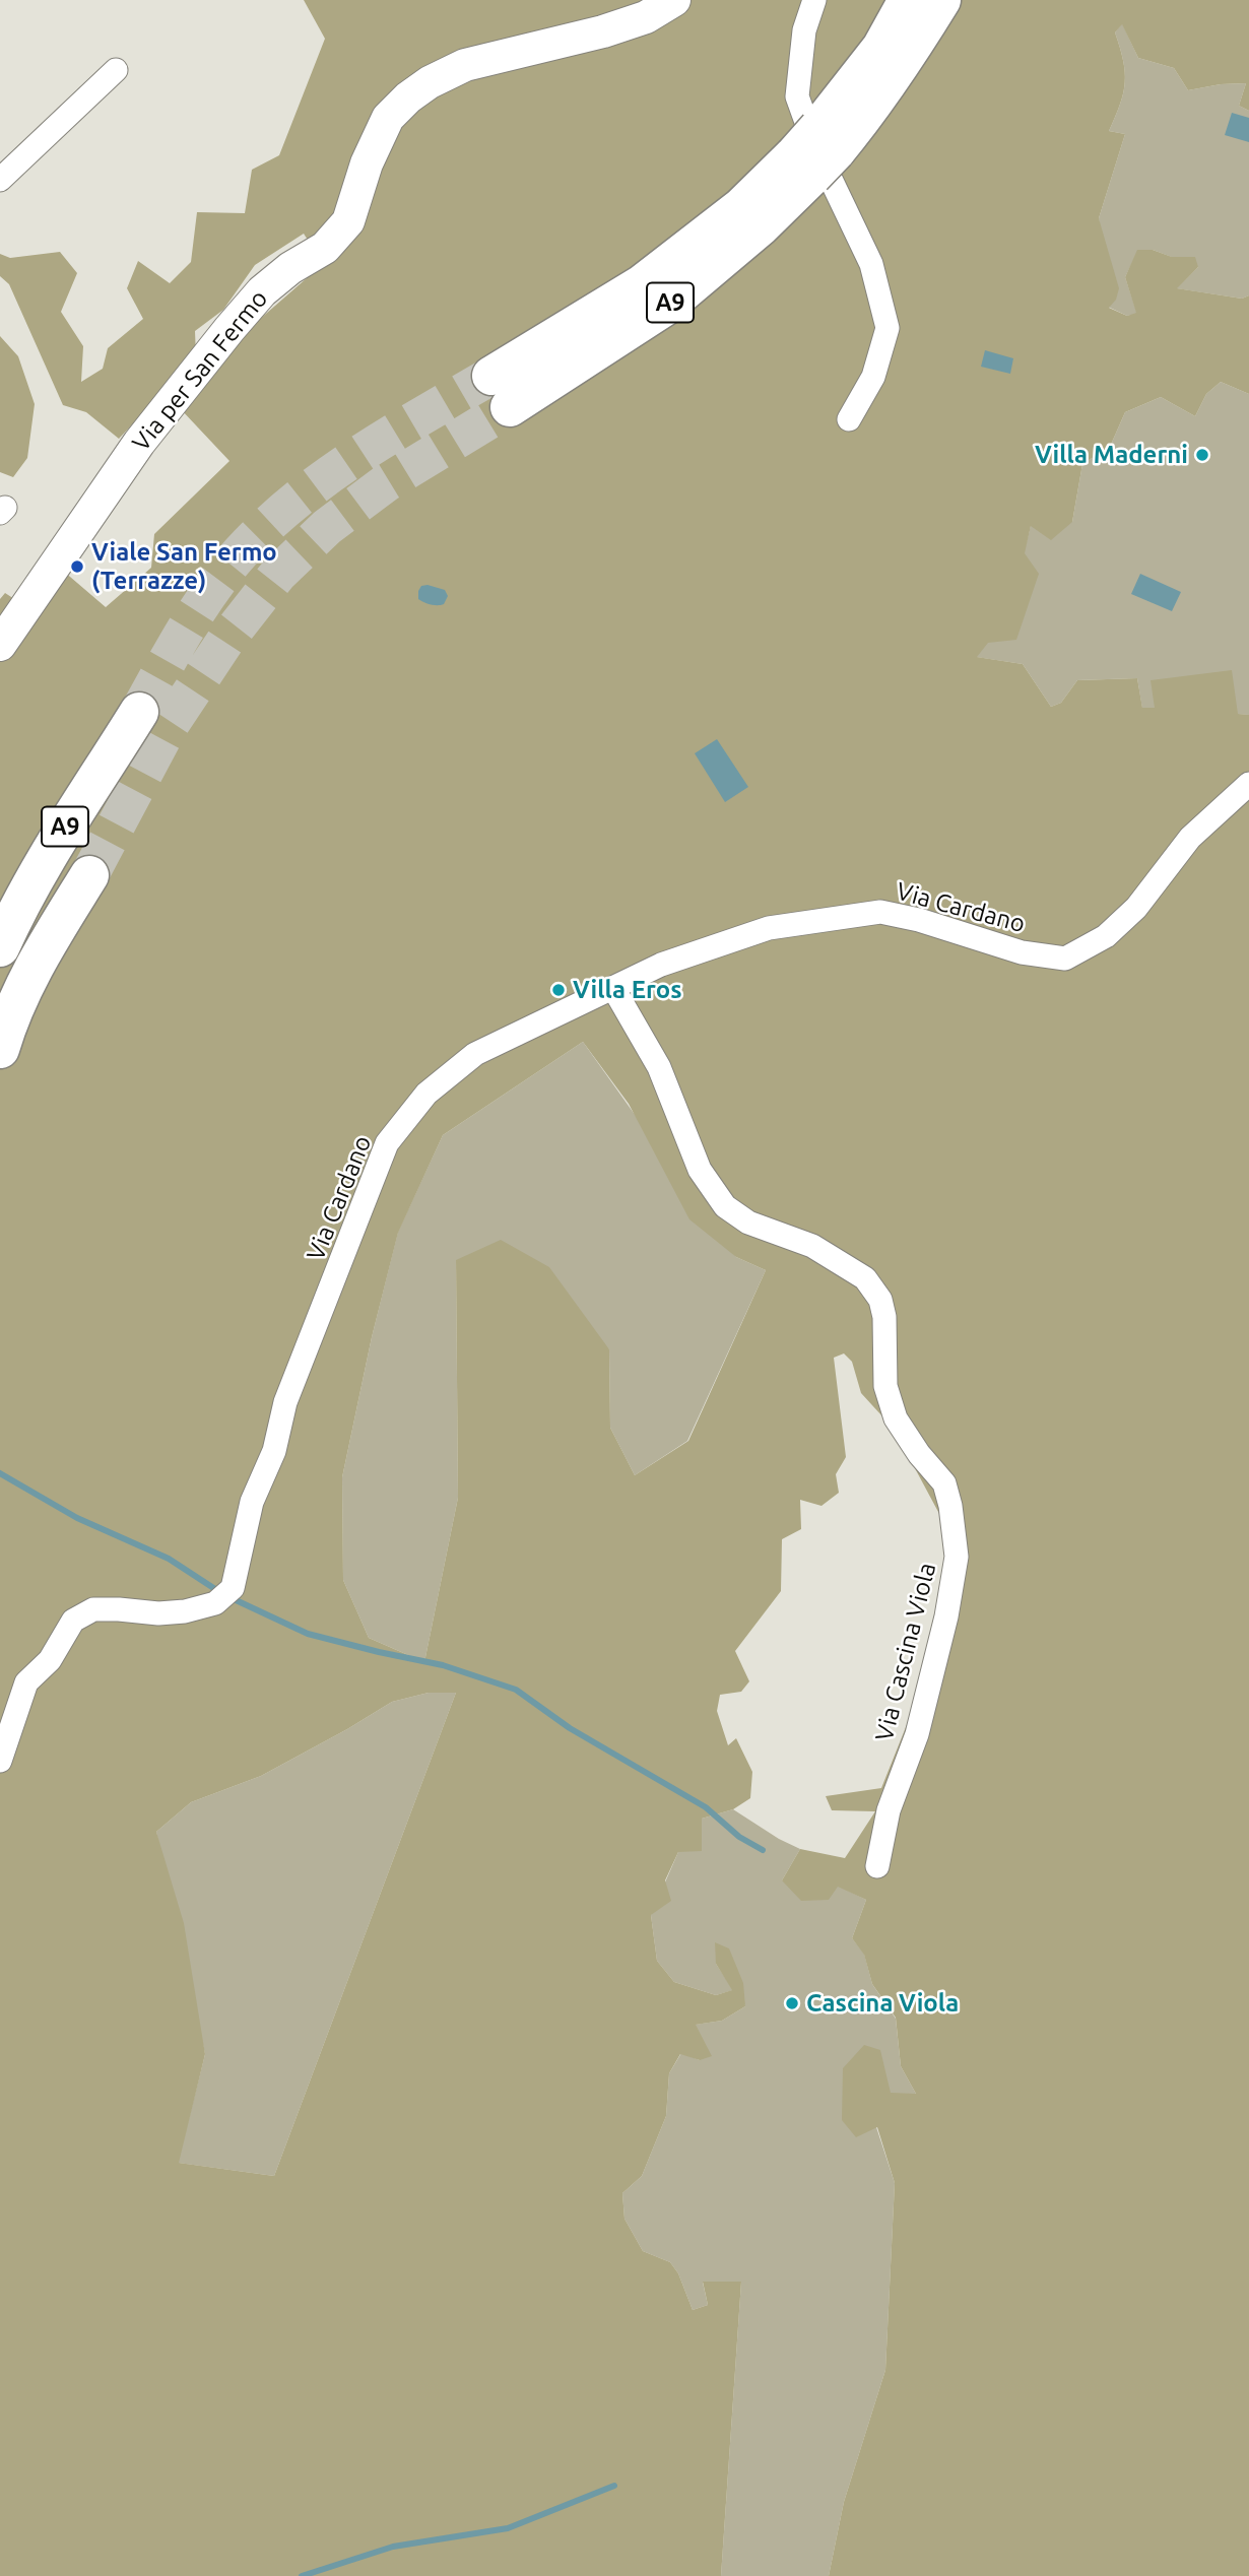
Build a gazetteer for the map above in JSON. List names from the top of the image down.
{
  "streets": {
    "highway": ["A9"],
    "main road": ["Via per San Fermo"],
    "street": ["Via Cardano", "Via Cascina Viola"]
  },
  "crossings": [
    ["Via Cardano", "Via Cascina Viola"]
  ],
  "places": [
    "Villa Maderni",
    "Viale San Fermo (Terrazze)",
    "Villa Eros",
    "Cascina Viola"
  ]
}
